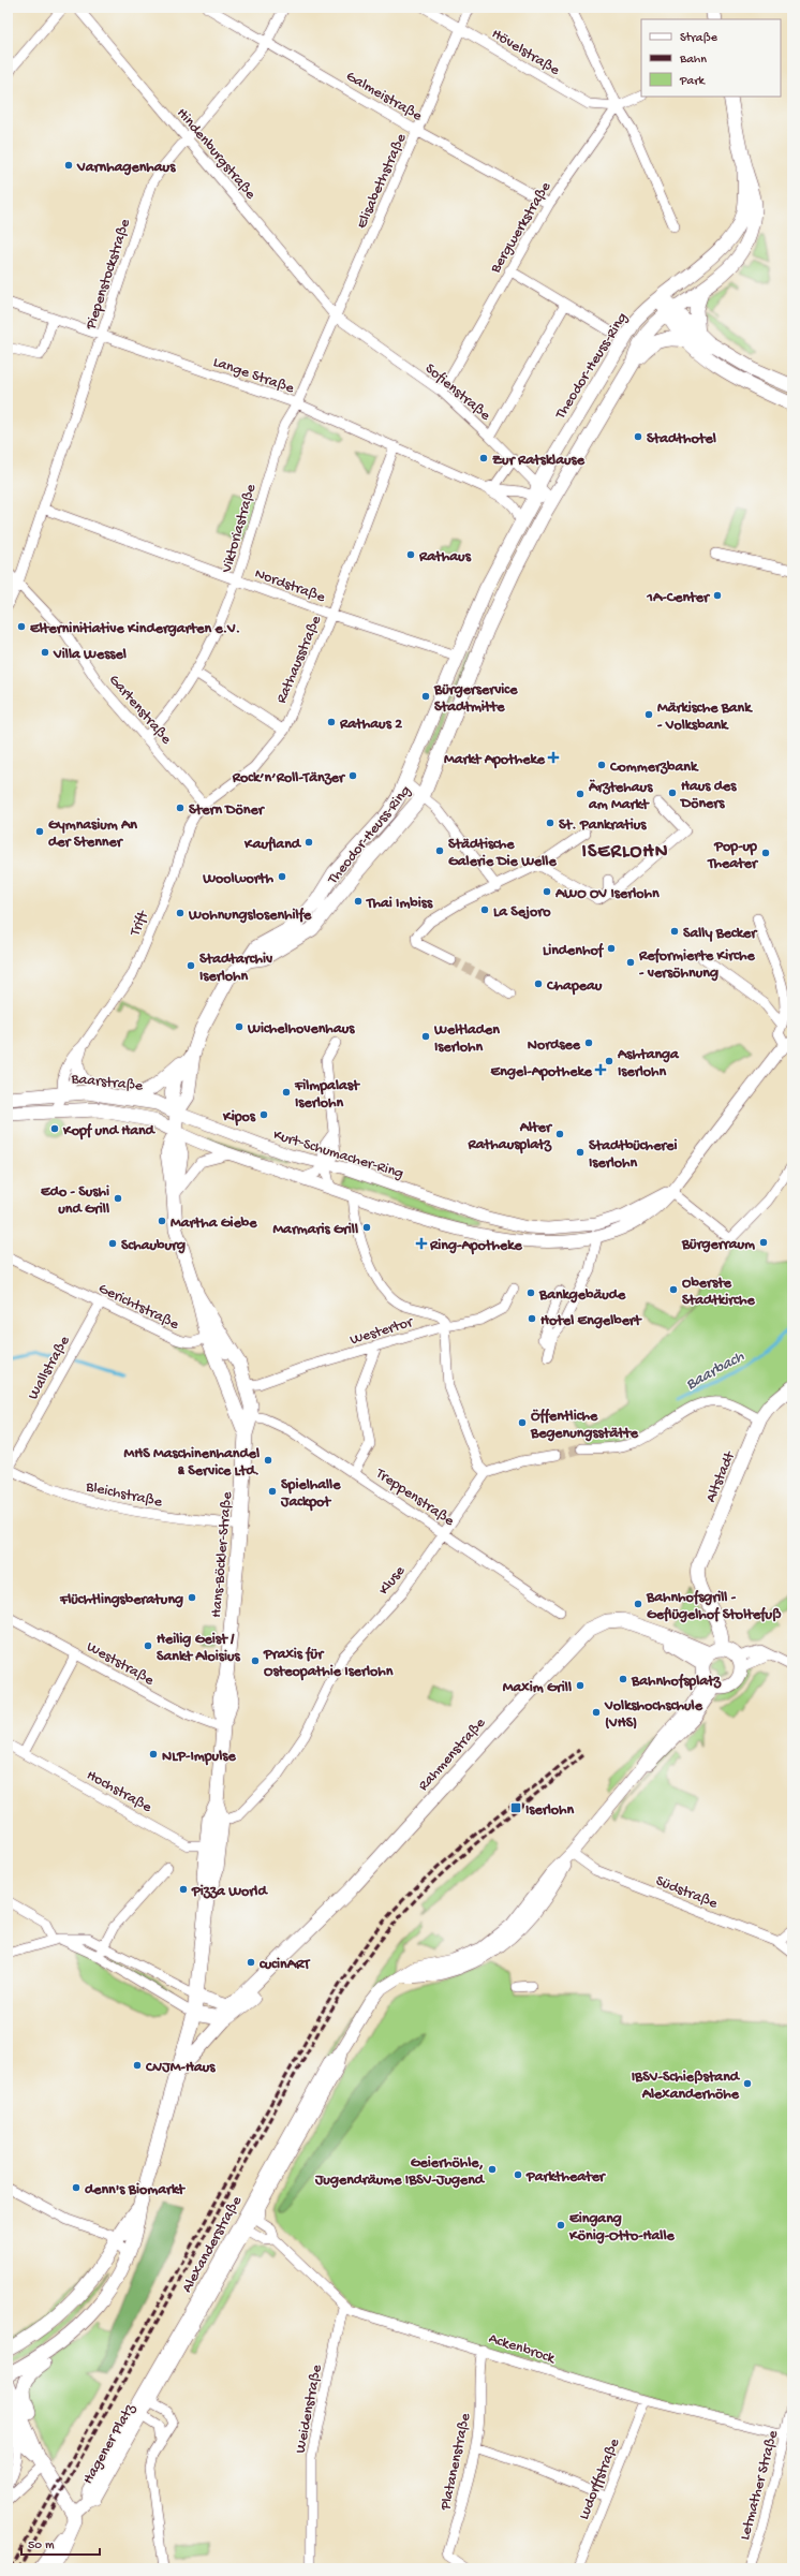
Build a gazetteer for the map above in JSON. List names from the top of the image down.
{
  "streets": {
    "main road": [
      "Theodor-Heuss-Ring",
      "Baarstraße",
      "Altstadt",
      "Hans-Böckler-Straße",
      "Rahmenstraße"
    ],
    "street": [
      "Hövelstraße",
      "Galmeistraße",
      "Hindenburgstraße",
      "Elisabethstraße",
      "Bergwerkstraße",
      "Piepenstockstraße",
      "Lange Straße",
      "Sofienstraße",
      "Viktoriastraße",
      "Nordstraße",
      "Rathausstraße",
      "Gartenstraße",
      "Trift",
      "Kurt-Schumacher-Ring",
      "Gerichtstraße",
      "Westertor",
      "Wallstraße",
      "Bleichstraße",
      "Treppenstraße",
      "Kluse",
      "Weststraße",
      "Hochstraße",
      "Südstraße",
      "Alexanderstraße",
      "Ackenbrock",
      "Weidenstraße",
      "Hagener Platz",
      "Platanenstraße",
      "Ludorffstraße",
      "Letmather Straße"
    ]
  },
  "crossings": [
    ["Hövelstraße", "Elisabethstraße"],
    ["Hövelstraße", "Bergwerkstraße"],
    ["Galmeistraße", "Elisabethstraße"],
    ["Galmeistraße", "Bergwerkstraße"],
    ["Galmeistraße", "Piepenstockstraße"],
    ["Hindenburgstraße", "Elisabethstraße"],
    ["Hindenburgstraße", "Piepenstockstraße"],
    ["Hindenburgstraße", "Sofienstraße"],
    ["Hindenburgstraße", "Viktoriastraße"],
    ["Elisabethstraße", "Sofienstraße"],
    ["Elisabethstraße", "Viktoriastraße"],
    ["Bergwerkstraße", "Sofienstraße"],
    ["Piepenstockstraße", "Lange Straße"],
    ["Piepenstockstraße", "Nordstraße"],
    ["Piepenstockstraße", "Gartenstraße"],
    ["Theodor-Heuss-Ring", "Lange Straße"],
    ["Theodor-Heuss-Ring", "Sofienstraße"],
    ["Theodor-Heuss-Ring", "Nordstraße"],
    ["Theodor-Heuss-Ring", "Baarstraße"],
    ["Theodor-Heuss-Ring", "Kurt-Schumacher-Ring"],
    ["Theodor-Heuss-Ring", "Hans-Böckler-Straße"],
    ["Lange Straße", "Sofienstraße"],
    ["Lange Straße", "Viktoriastraße"],
    ["Lange Straße", "Rathausstraße"],
    ["Sofienstraße", "Viktoriastraße"],
    ["Viktoriastraße", "Nordstraße"],
    ["Viktoriastraße", "Gartenstraße"],
    ["Nordstraße", "Rathausstraße"],
    ["Rathausstraße", "Gartenstraße"],
    ["Rathausstraße", "Trift"],
    ["Gartenstraße", "Trift"],
    ["Trift", "Baarstraße"],
    ["Baarstraße", "Kurt-Schumacher-Ring"],
    ["Baarstraße", "Hans-Böckler-Straße"],
    ["Kurt-Schumacher-Ring", "Hans-Böckler-Straße"],
    ["Gerichtstraße", "Wallstraße"],
    ["Gerichtstraße", "Hans-Böckler-Straße"],
    ["Westertor", "Hans-Böckler-Straße"],
    ["Wallstraße", "Bleichstraße"],
    ["Altstadt", "Rahmenstraße"],
    ["Bleichstraße", "Hans-Böckler-Straße"],
    ["Treppenstraße", "Hans-Böckler-Straße"],
    ["Treppenstraße", "Kluse"],
    ["Hans-Böckler-Straße", "Kluse"],
    ["Hans-Böckler-Straße", "Weststraße"],
    ["Hans-Böckler-Straße", "Rahmenstraße"],
    ["Hans-Böckler-Straße", "Hochstraße"],
    ["Südstraße", "Alexanderstraße"],
    ["Alexanderstraße", "Ackenbrock"],
    ["Alexanderstraße", "Hagener Platz"],
    ["Ackenbrock", "Weidenstraße"],
    ["Ackenbrock", "Platanenstraße"],
    ["Ackenbrock", "Ludorffstraße"],
    ["Ackenbrock", "Letmather Straße"]
  ],
  "districts": ["ISERLOHN"],
  "water": ["Baarbach"],
  "places": {
    "other": [
      "Varnhagenhaus",
      "Stadthotel",
      "Zur Ratsklause",
      "Rathaus",
      "1A-Center",
      "Elterninitiative Kindergarten e.V.",
      "Villa Wessel",
      "Bürgerservice Stadtmitte",
      "Märkische Bank - Volksbank",
      "Rathaus 2",
      "Commerzbank",
      "Rock’n’Roll-Tänzer",
      "Haus des Döners",
      "Ärztehaus am Markt",
      "Stern Döner",
      "St. Pankratius",
      "Gymnasium An der Stenner",
      "Kaufland",
      "Städtische Galerie Die Welle",
      "Pop-up Theater",
      "Woolworth",
      "AWO OV Iserlohn",
      "Thai Imbiss",
      "La Sejoro",
      "Wohnungslosenhilfe",
      "Sally Becker",
      "Lindenhof",
      "Reformierte Kirche - versöhnung",
      "Stadtarchiv Iserlohn",
      "Chapeau",
      "Wichelhovenhaus",
      "Weltladen Iserlohn",
      "Nordsee",
      "Ashtanga Iserlohn",
      "Filmpalast Iserlohn",
      "Kipos",
      "Kopf und Hand",
      "Alter Rathausplatz",
      "Stadtbücherei Iserlohn",
      "Edo - Sushi und Grill",
      "Martha Giebe",
      "Marmaris Grill",
      "Bürgerraum",
      "Schauburg",
      "Oberste Stadtkirche",
      "Bankgebäude",
      "Hotel Engelbert",
      "Öffentliche Begenungsstätte",
      "MHS Maschinenhandel & Service Ltd.",
      "Spielhalle Jackpot",
      "Flüchtlingsberatung",
      "Bahnhofsgrill - Geflügelhof Stoltefuß",
      "Heilig Geist / Sankt Aloisius",
      "Praxis für Osteopathie Iserlohn",
      "Bahnhofsplatz",
      "Maxim Grill",
      "Volkshochschule (VHS)",
      "NLP-Impulse",
      "Pizza World",
      "cucinART",
      "CVJM-Haus",
      "IBSV-Schießstand Alexanderhöhe",
      "Geierhöhle, Jugendräume IBSV-Jugend",
      "Parktheater",
      "denn's Biomarkt",
      "Eingang König-Otto-Halle"
    ],
    "health": ["Markt Apotheke", "Engel-Apotheke", "Ring-Apotheke"],
    "transit": ["Iserlohn"]
  },
  "legend": ["Straße", "Bahn", "Park"],
  "scale_bar": "50 m"
}
